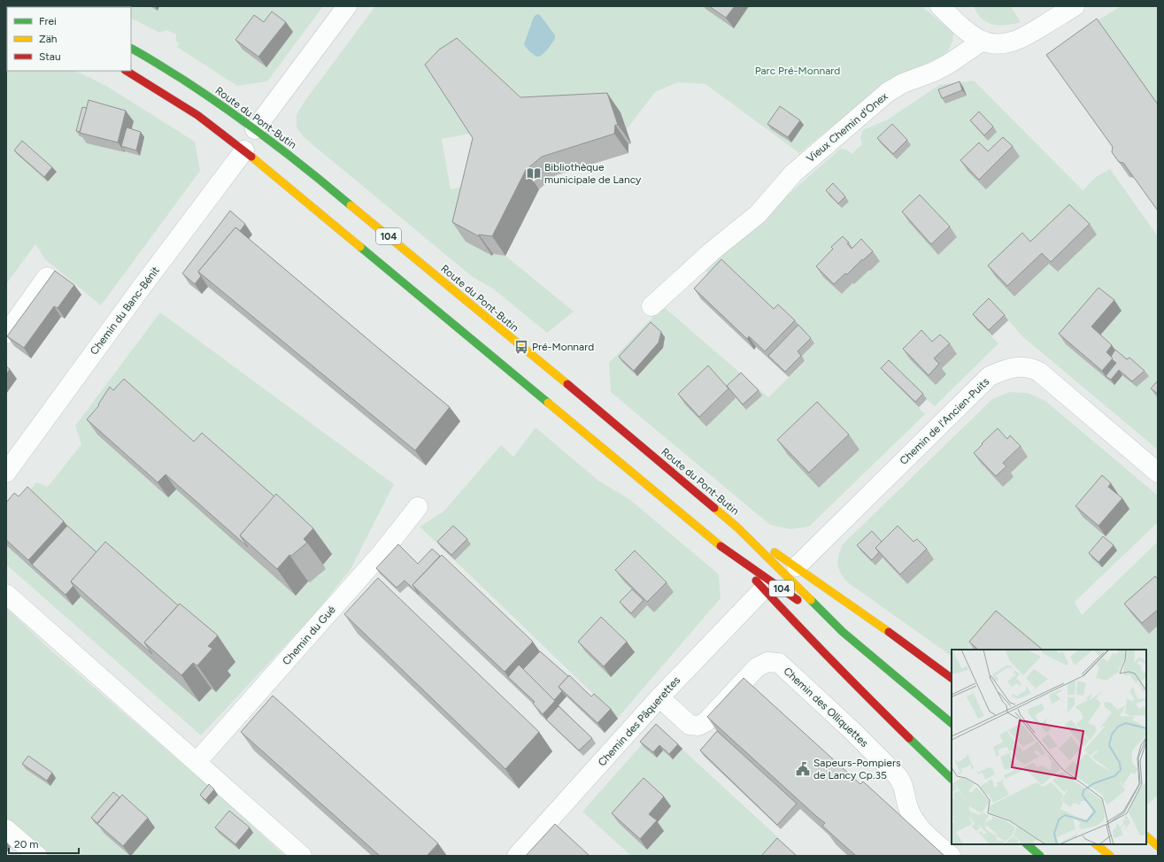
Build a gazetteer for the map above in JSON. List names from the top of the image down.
{
  "streets": {
    "main road": ["Route du Pont-Butin", "104"],
    "street": [
      "Vieux Chemin d'Onex",
      "Chemin du Banc-Bénit",
      "Chemin de l'Ancien-Puits",
      "Chemin du Gué",
      "Chemin des Olliquettes",
      "Chemin des Pâquerettes"
    ]
  },
  "crossings": [
    ["Route du Pont-Butin", "Chemin du Banc-Bénit"],
    ["Chemin des Olliquettes", "Chemin des Pâquerettes"]
  ],
  "parks": ["Parc Pré-Monnard"],
  "places": {
    "library": ["Bibliothèque municipale de Lancy"],
    "bus stop": ["Pré-Monnard"],
    "public building": ["Sapeurs-Pompiers de Lancy Cp.35"]
  },
  "legend": ["Frei", "Zäh", "Stau"],
  "scale_bar": "20 m"
}
